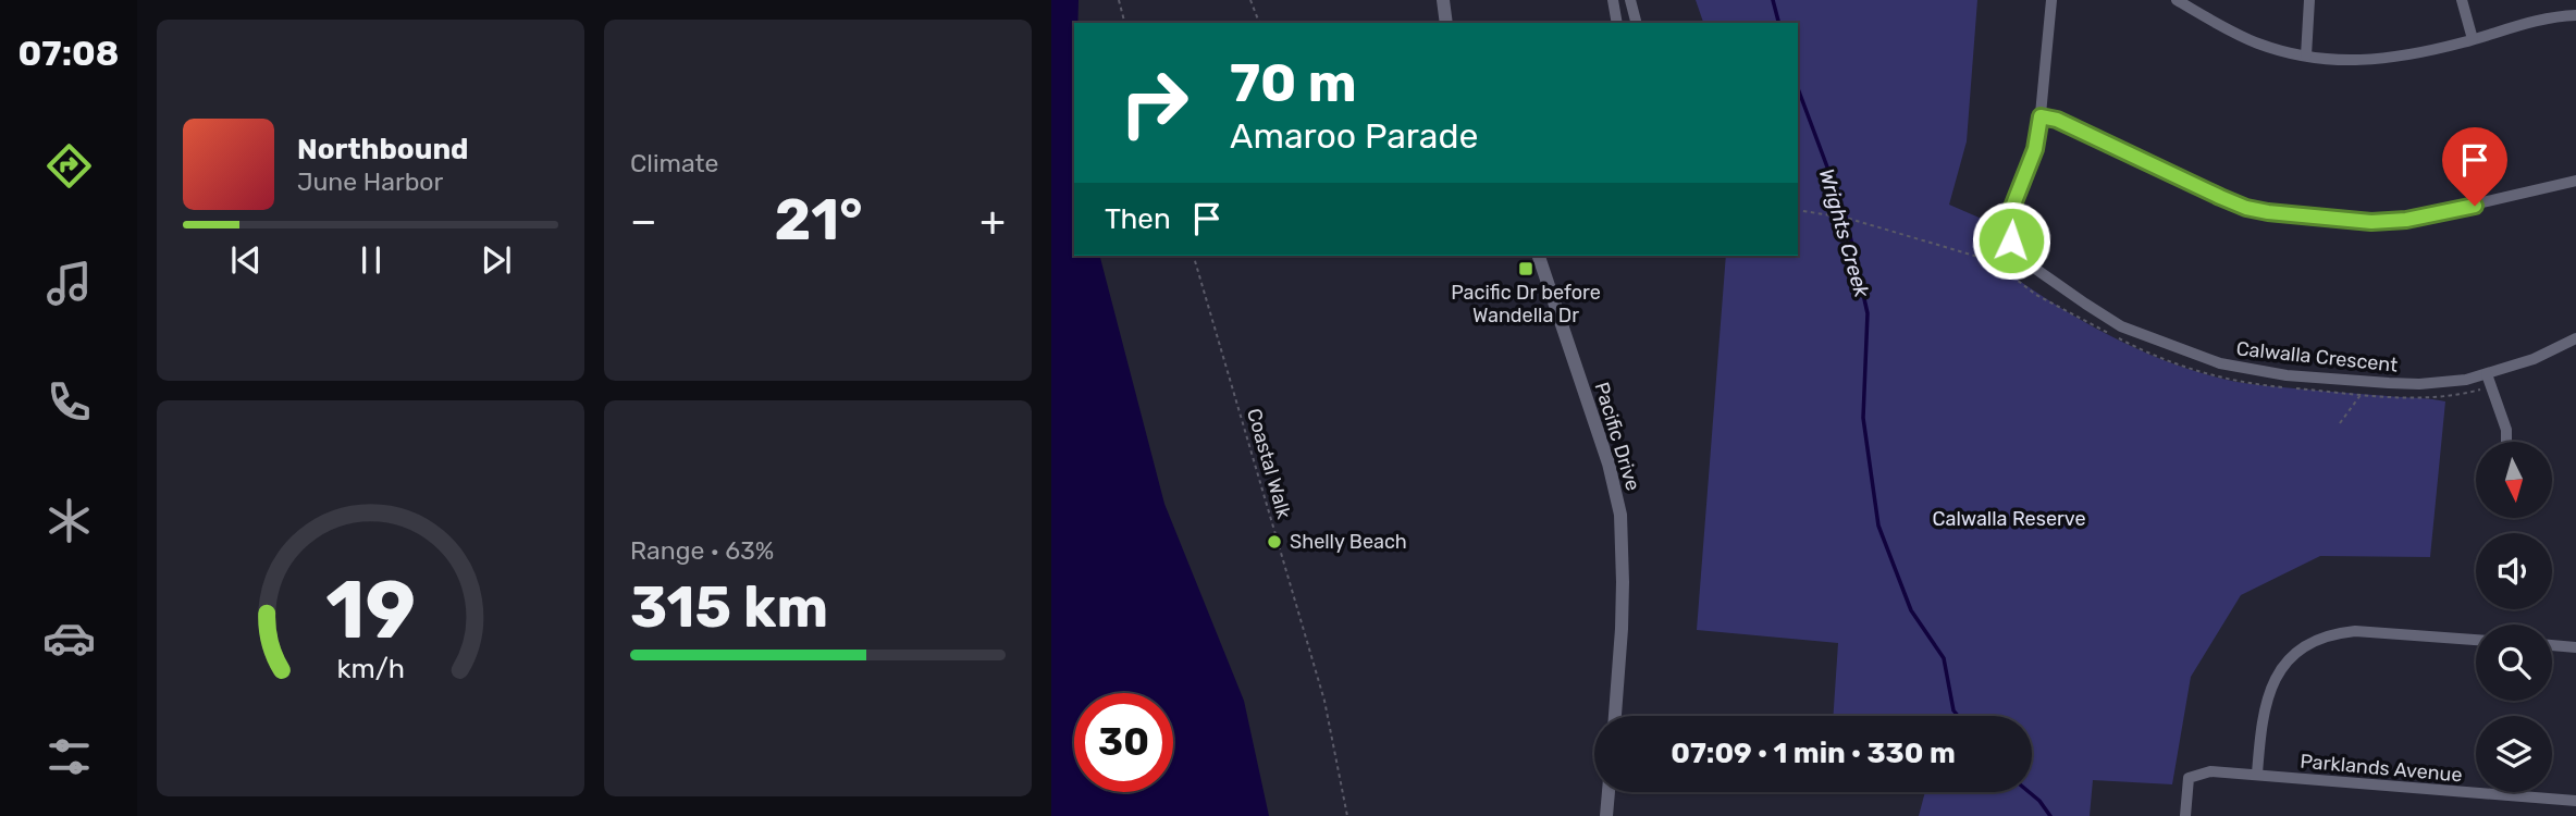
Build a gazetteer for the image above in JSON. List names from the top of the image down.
{
  "streets": {
    "street": ["Calwalla Crescent", "Pacific Drive", "Parklands Avenue"],
    "path": ["Coastal Walk"]
  },
  "water": ["Wrights Creek"],
  "parks": ["Calwalla Reserve"],
  "places": {
    "transit": ["Pacific Dr before Wandella Dr"],
    "other": ["Shelly Beach"]
  },
  "north": "bottom",
  "page": {
    "tabs": "07:08",
    "tile": [
      "Climate",
      ["Range · 63%", "315 km"]
    ],
    "turn": ["70 m", "Amaroo Parade"],
    "song": ["Northbound", "June Harbor"],
    "then": "Then",
    "heat": ["−", "21°", "+"],
    "limit": "30",
    "trip": "07:09 · 1 min · 330 m",
    "gauge": ["19", "km/h"]
  }
}
